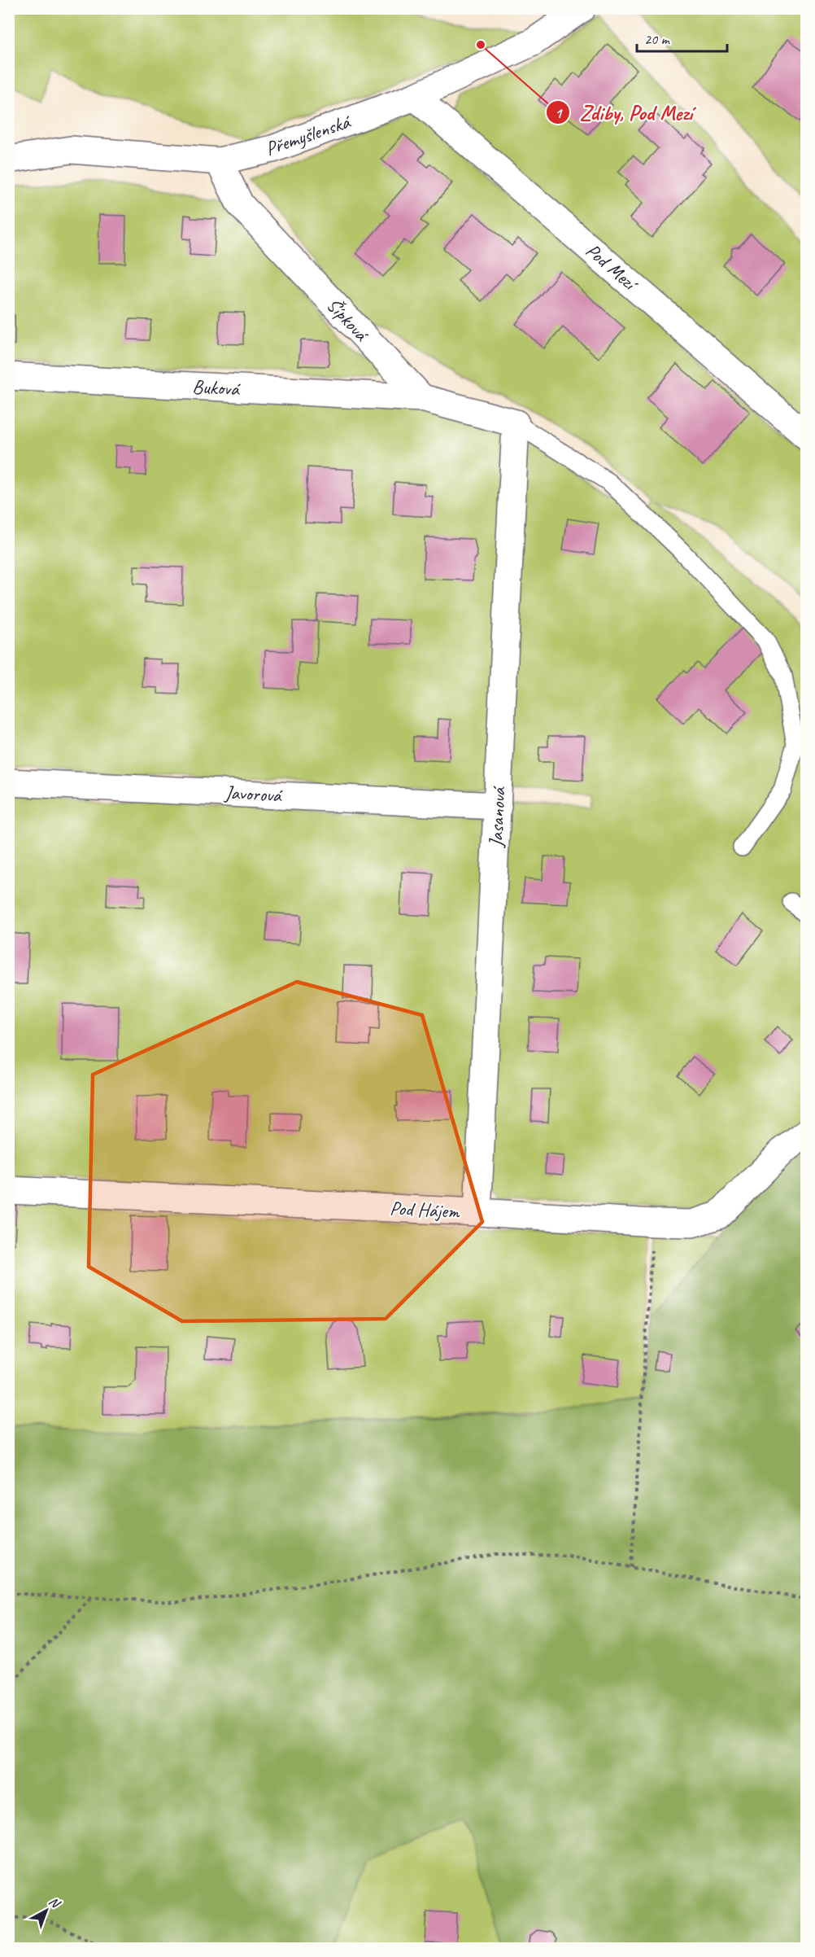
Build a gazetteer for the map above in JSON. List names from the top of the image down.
{
  "streets": {
    "street": [
      "Přemyšlenská",
      "Pod Mezí",
      "Šípková",
      "Buková",
      "Javorová",
      "Jasanová",
      "Pod Hájem"
    ]
  },
  "crossings": [
    ["Přemyšlenská", "Pod Mezí"],
    ["Přemyšlenská", "Šípková"],
    ["Šípková", "Buková"],
    ["Javorová", "Jasanová"],
    ["Jasanová", "Pod Hájem"]
  ],
  "places": ["Zdiby, Pod Mezí"],
  "scale_bar": "20 m",
  "north": "top right"
}
